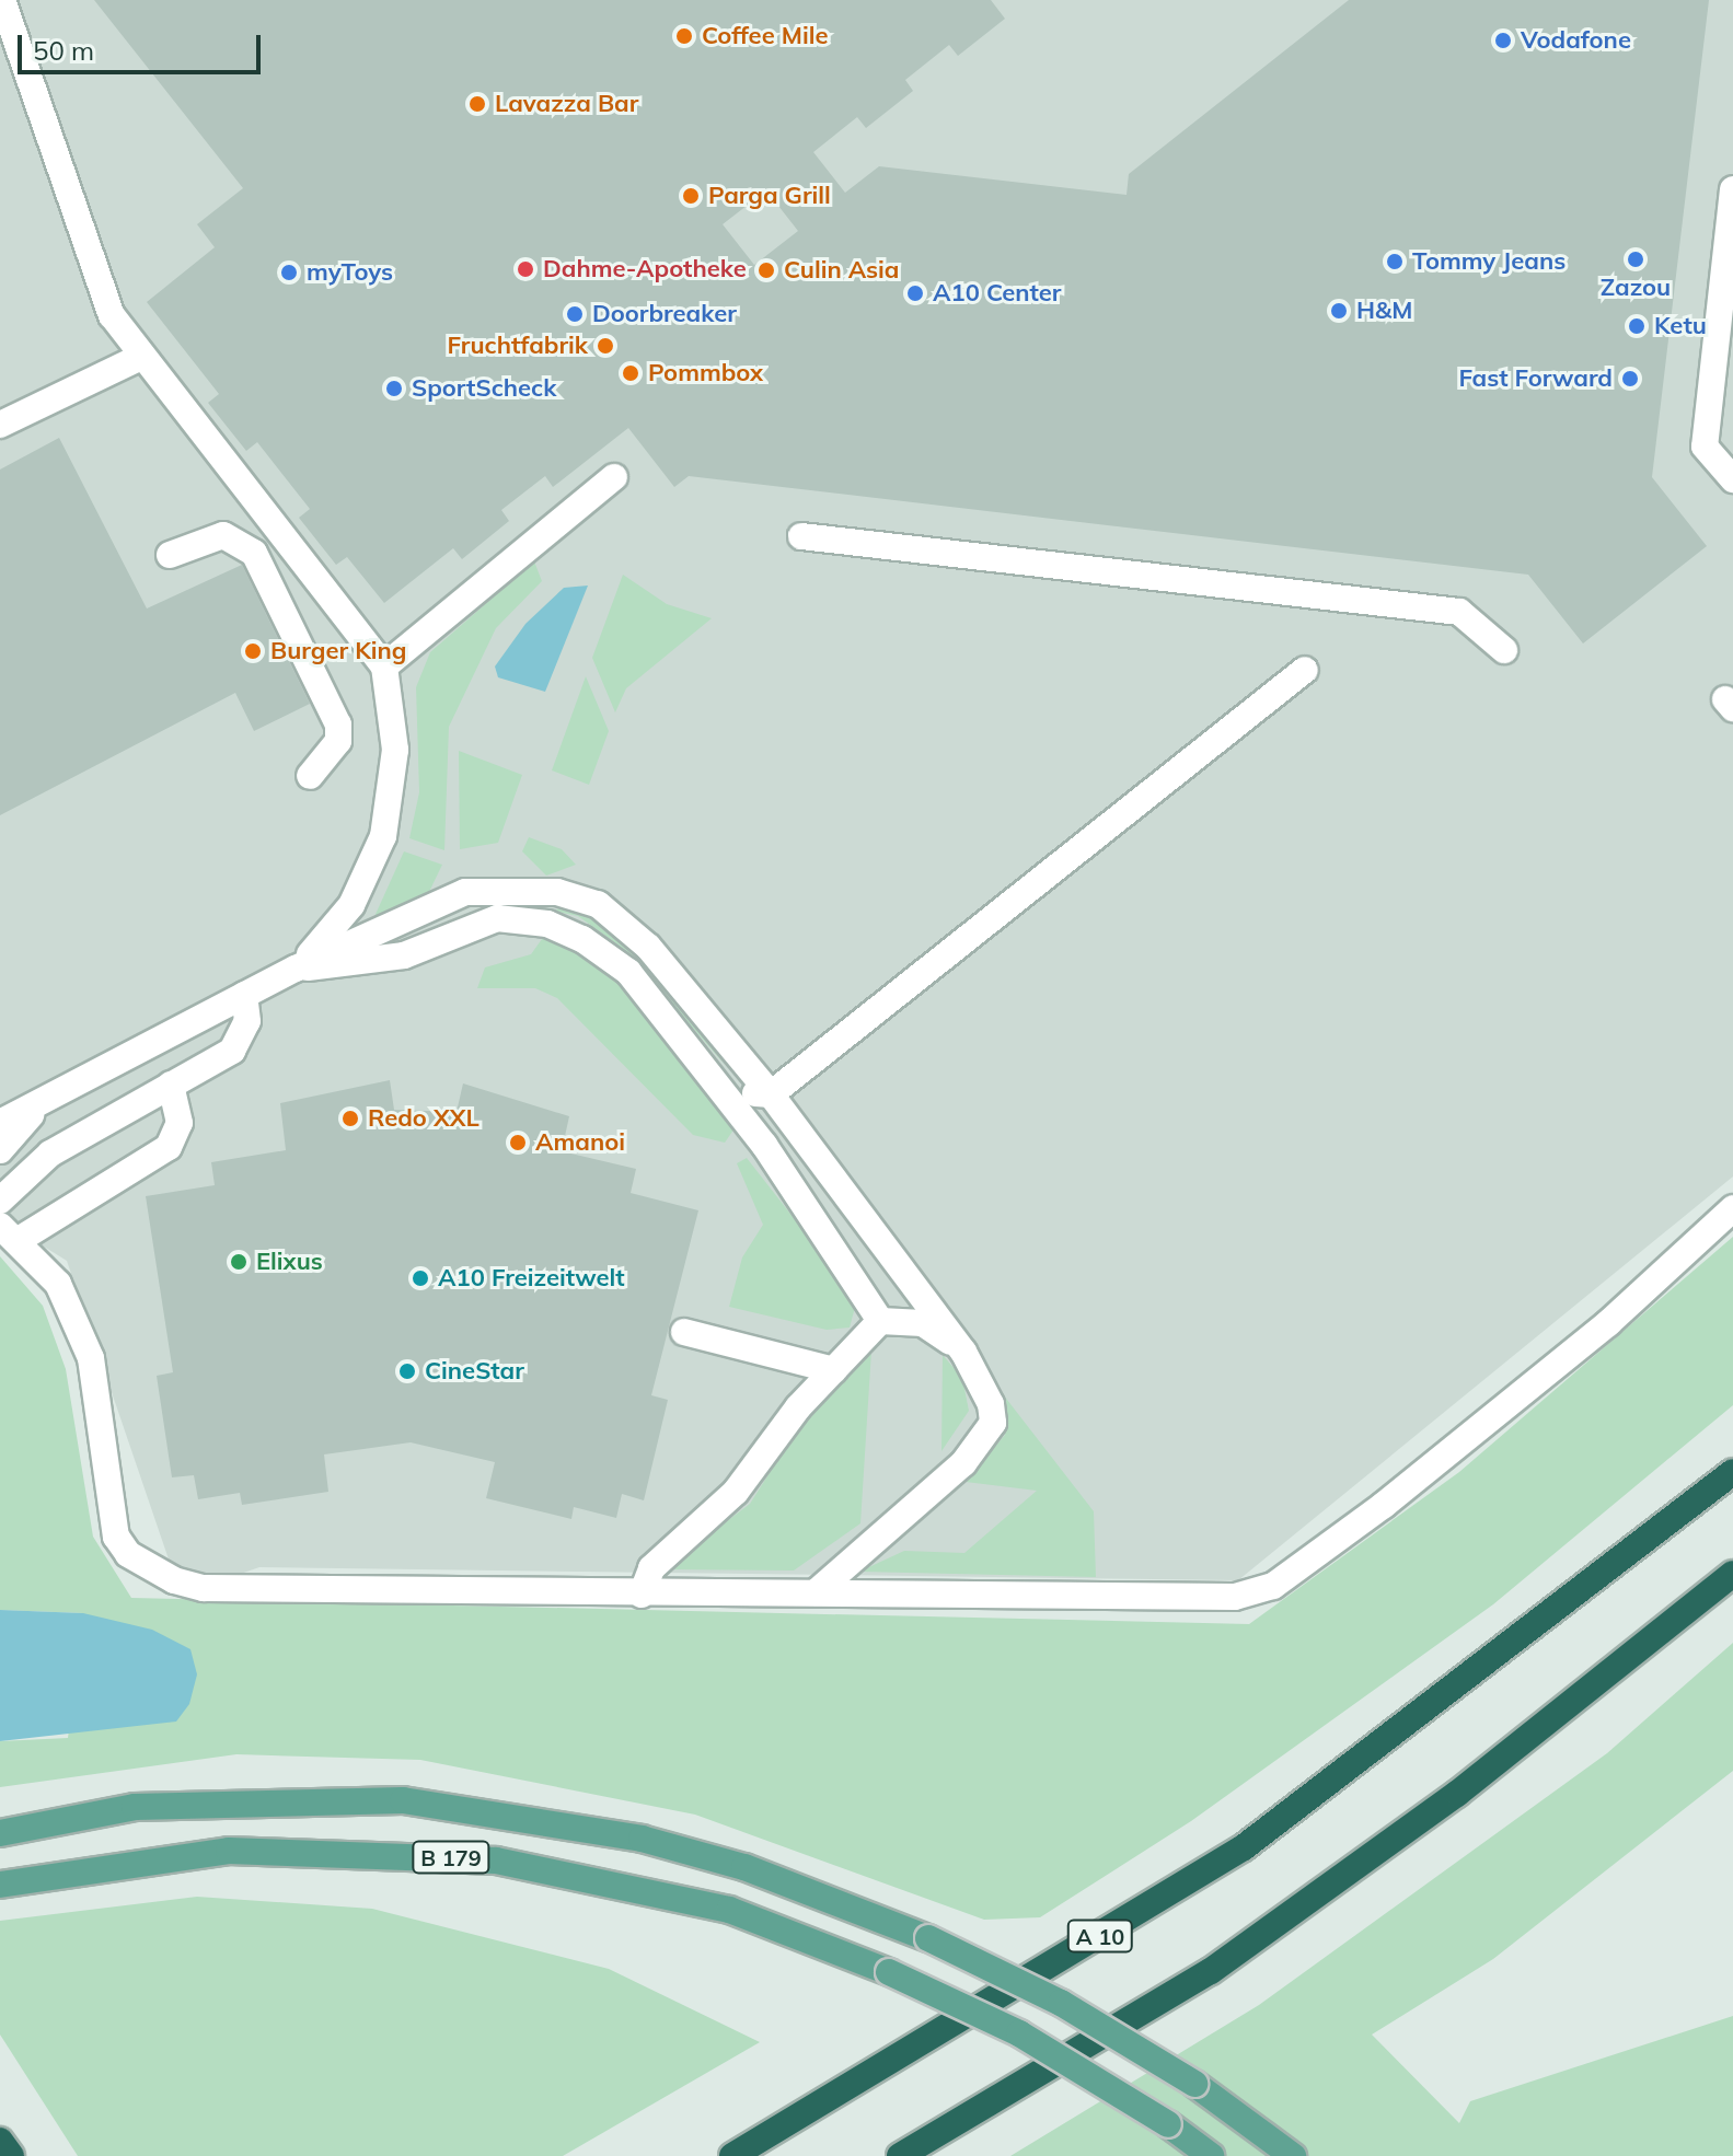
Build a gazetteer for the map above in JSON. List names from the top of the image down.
{
  "streets": {
    "highway": ["A 10"],
    "main road": ["B 179"]
  },
  "places": [
    "Coffee Mile",
    "Vodafone",
    "Lavazza Bar",
    "Parga Grill",
    "Zazou",
    "Tommy Jeans",
    "Dahme-Apotheke",
    "Culin Asia",
    "myToys",
    "A10 Center",
    "H&M",
    "Doorbreaker",
    "Ketu",
    "Fruchtfabrik",
    "Pommbox",
    "Fast Forward",
    "SportScheck",
    "Burger King",
    "Redo XXL",
    "Amanoi",
    "Elixus",
    "A10 Freizeitwelt",
    "CineStar"
  ],
  "scale_bar": "50 m"
}
